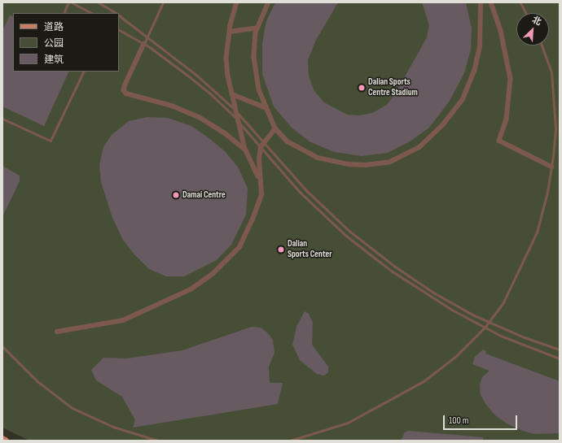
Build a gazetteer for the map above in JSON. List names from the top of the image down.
{
  "places": ["Dalian Sports Centre Stadium", "Damai Centre", "Dalian Sports Center"],
  "legend": ["道路", "公园", "建筑"],
  "scale_bar": "100 m",
  "north": "top right"
}
